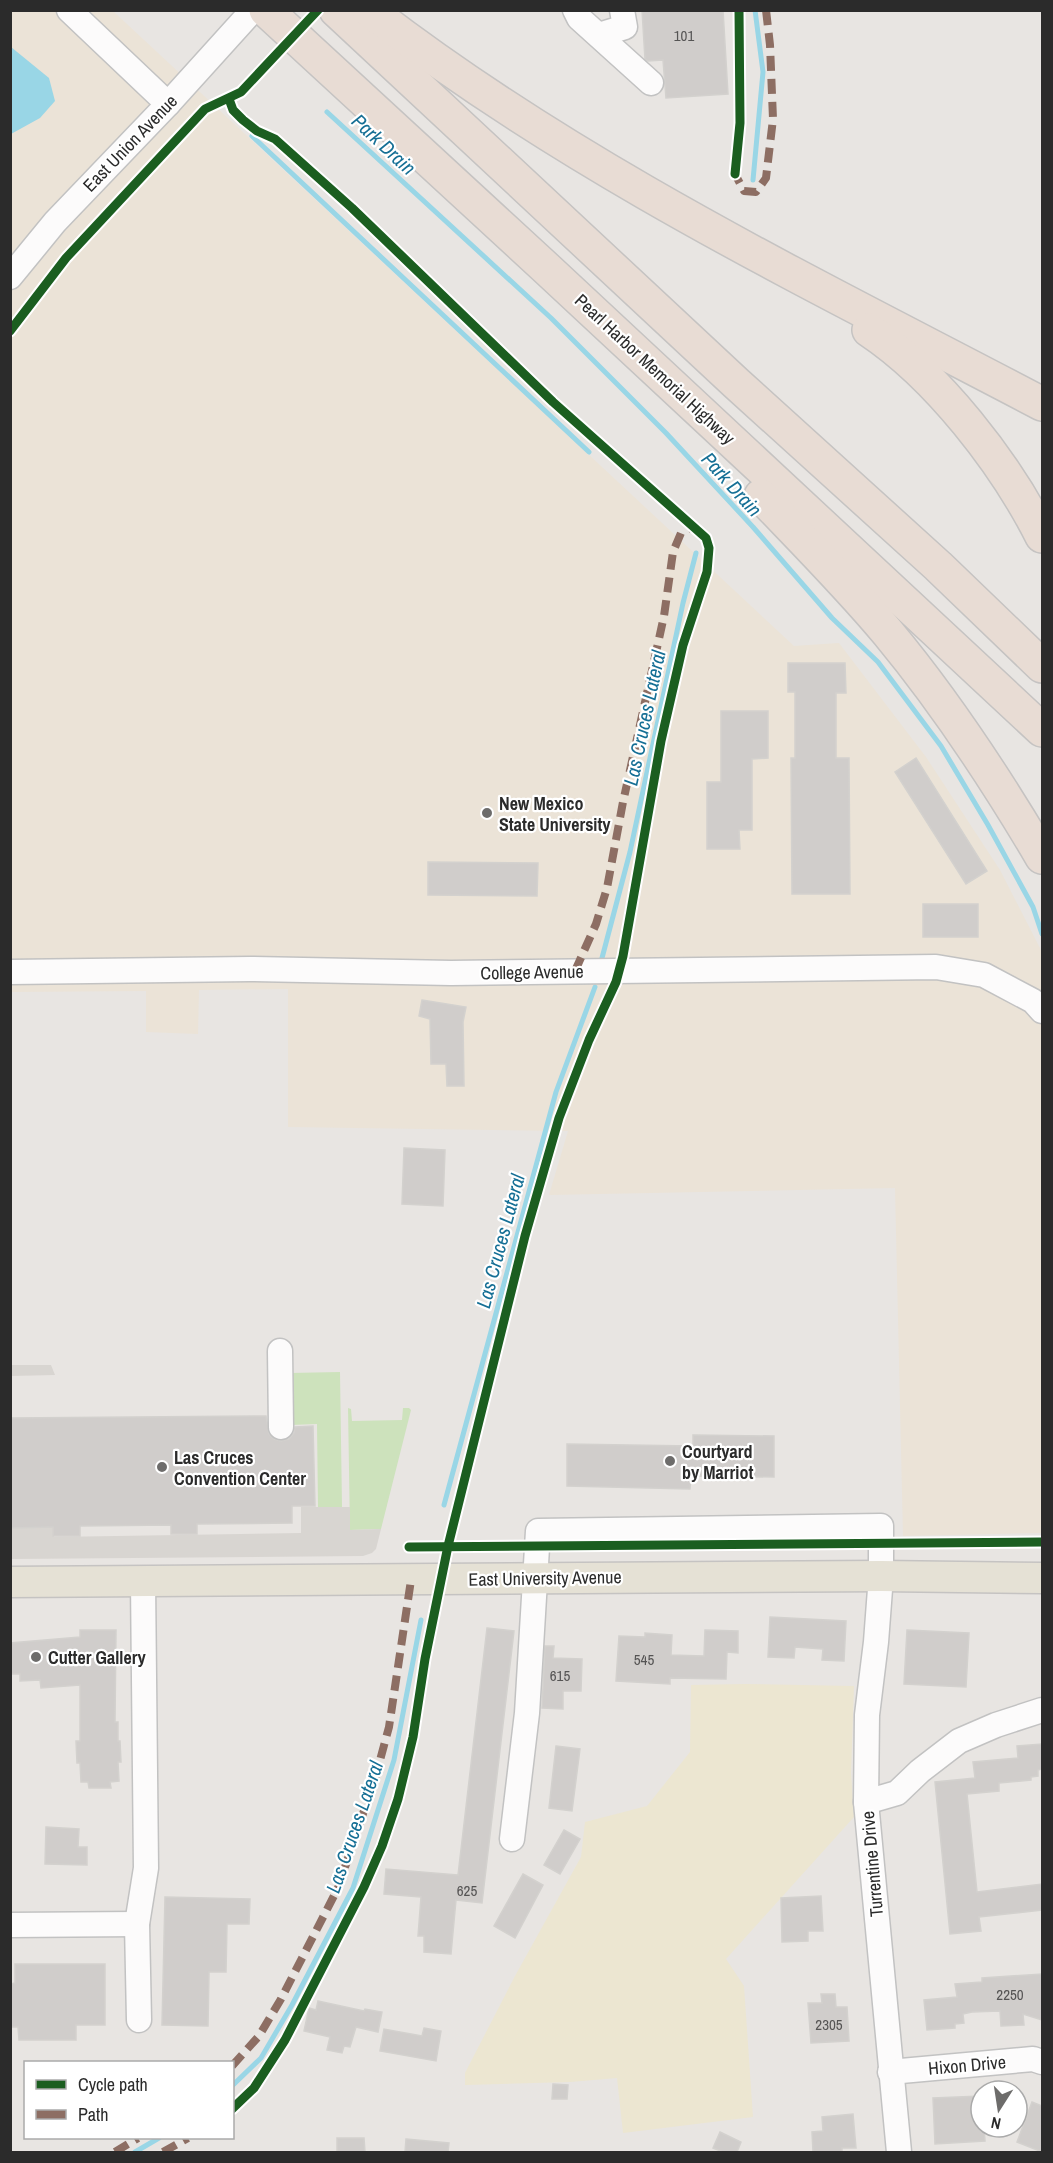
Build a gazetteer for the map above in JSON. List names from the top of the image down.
{
  "streets": {
    "highway": ["Pearl Harbor Memorial Highway"],
    "main road": ["East University Avenue"],
    "street": [
      "East Union Avenue",
      "College Avenue",
      "Turrentine Drive",
      "Hixon Drive"
    ]
  },
  "crossings": [
    ["East University Avenue", "Turrentine Drive"],
    ["Turrentine Drive", "Hixon Drive"]
  ],
  "water": ["Park Drain", "Las Cruces Lateral"],
  "places": [
    "New Mexico State University",
    "Courtyard by Marriot",
    "Las Cruces Convention Center",
    "Cutter Gallery"
  ],
  "house_numbers": [
    "101",
    "545",
    "615",
    "625",
    "2250",
    "2305"
  ],
  "legend": ["Cycle path", "Path"],
  "north": "bottom"
}
